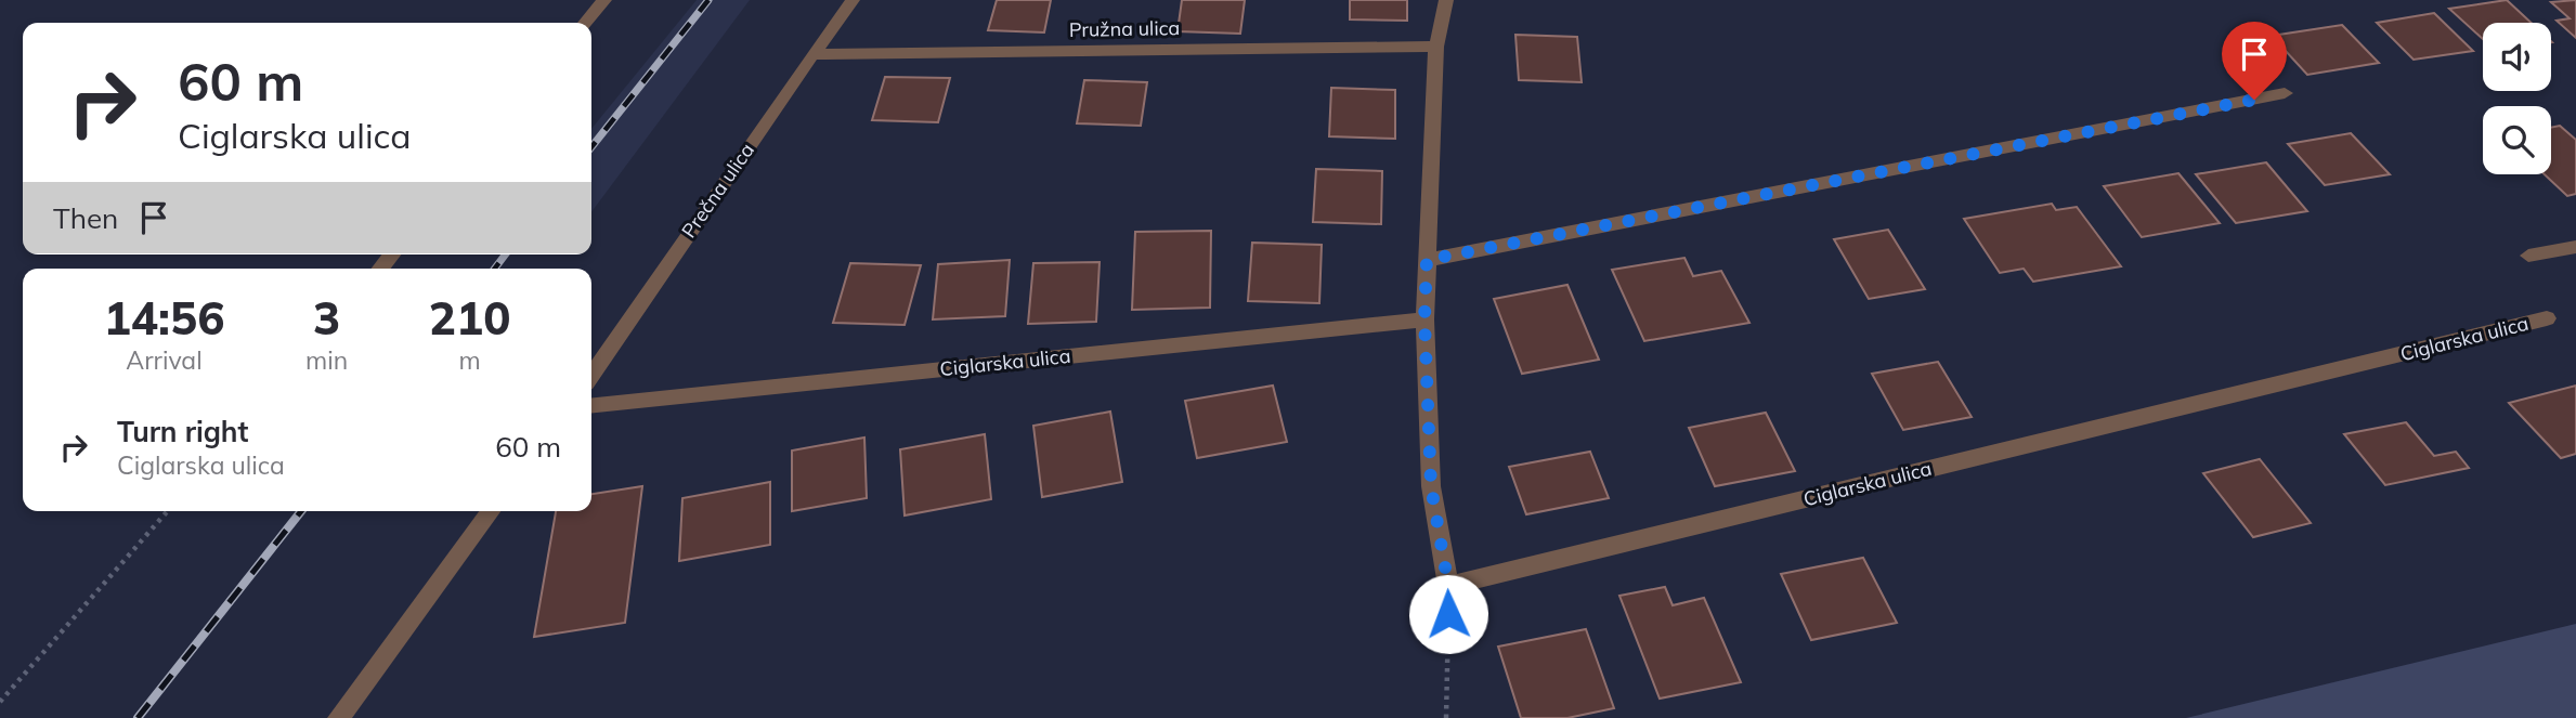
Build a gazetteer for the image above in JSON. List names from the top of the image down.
{
  "streets": {
    "street": ["Pružna ulica", "Prečna ulica", "Ciglarska ulica"]
  },
  "crossings": [
    ["Pružna ulica", "Prečna ulica"]
  ],
  "page": {
    "turn": ["60 m", "Ciglarska ulica"],
    "then": "Then",
    "eta": [
      "14:56",
      "Arrival",
      "3",
      "min",
      "210",
      "m"
    ],
    "list": [
      {
        "name": "Turn right",
        "note": "Ciglarska ulica",
        "value": "60 m"
      }
    ]
  }
}
